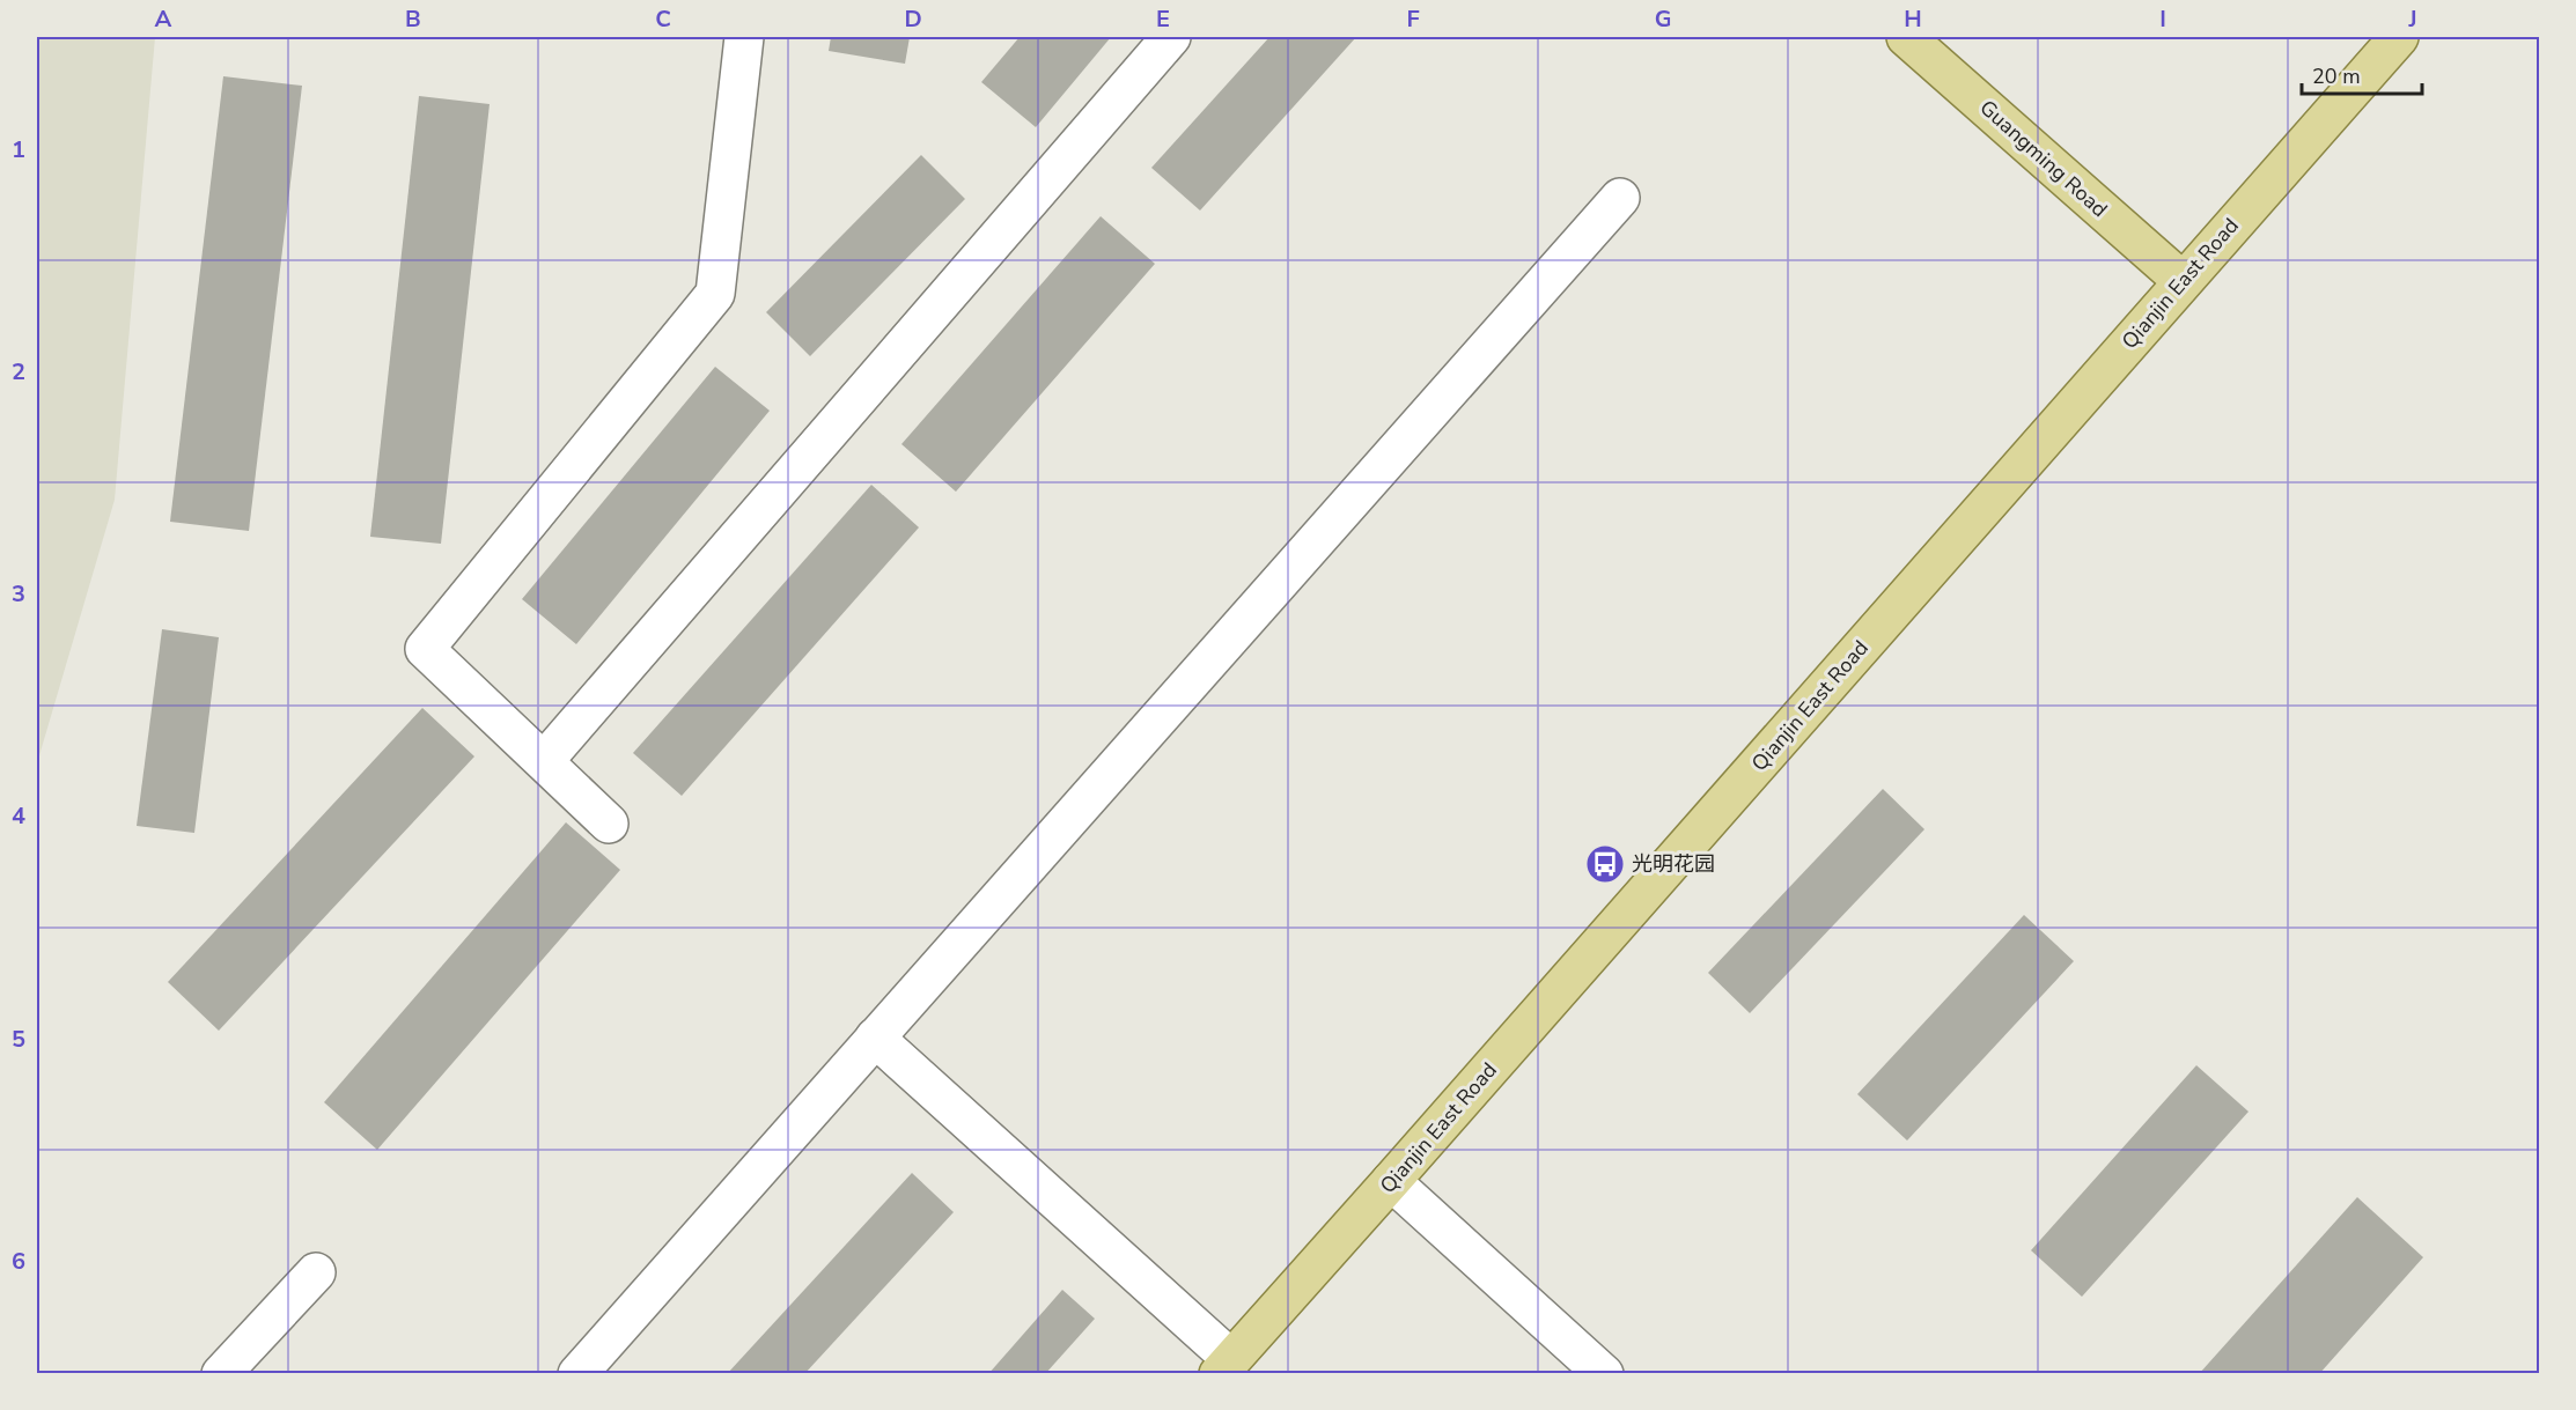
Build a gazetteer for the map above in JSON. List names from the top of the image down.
{
  "streets": {
    "main road": ["Guangming Road", "Qianjin East Road"]
  },
  "crossings": [
    ["Guangming Road", "Qianjin East Road"]
  ],
  "places": {
    "bus stop": ["光明花园"]
  },
  "scale_bar": "20 m",
  "grid": {
    "columns": [
      "A",
      "B",
      "C",
      "D",
      "E",
      "F",
      "G",
      "H",
      "I",
      "J"
    ],
    "rows": [
      "1",
      "2",
      "3",
      "4",
      "5",
      "6"
    ]
  }
}
